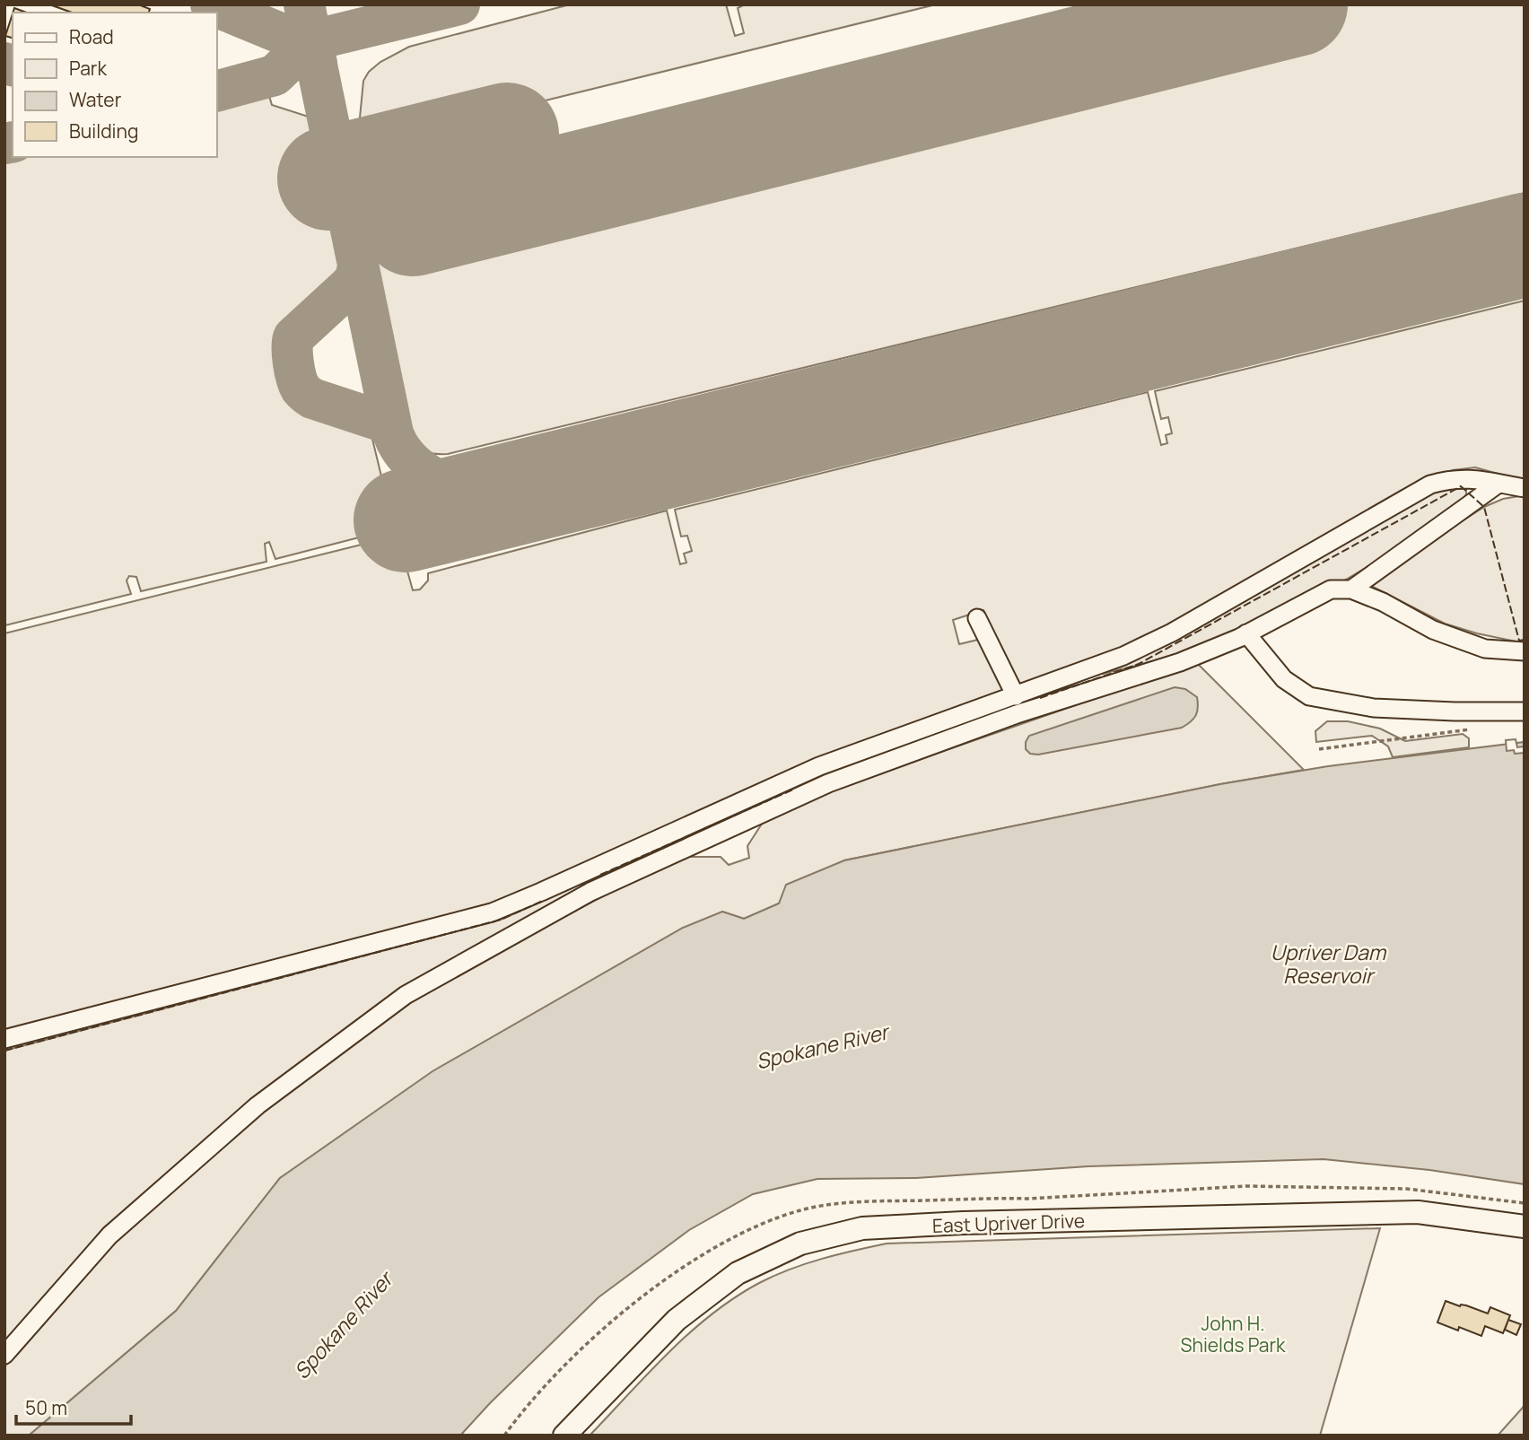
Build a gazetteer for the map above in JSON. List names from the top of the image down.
{
  "streets": {
    "main road": ["East Upriver Drive"]
  },
  "water": ["Upriver Dam Reservoir", "Spokane River"],
  "parks": ["John H. Shields Park"],
  "legend": [
    "Road",
    "Park",
    "Water",
    "Building"
  ],
  "scale_bar": "50 m"
}
